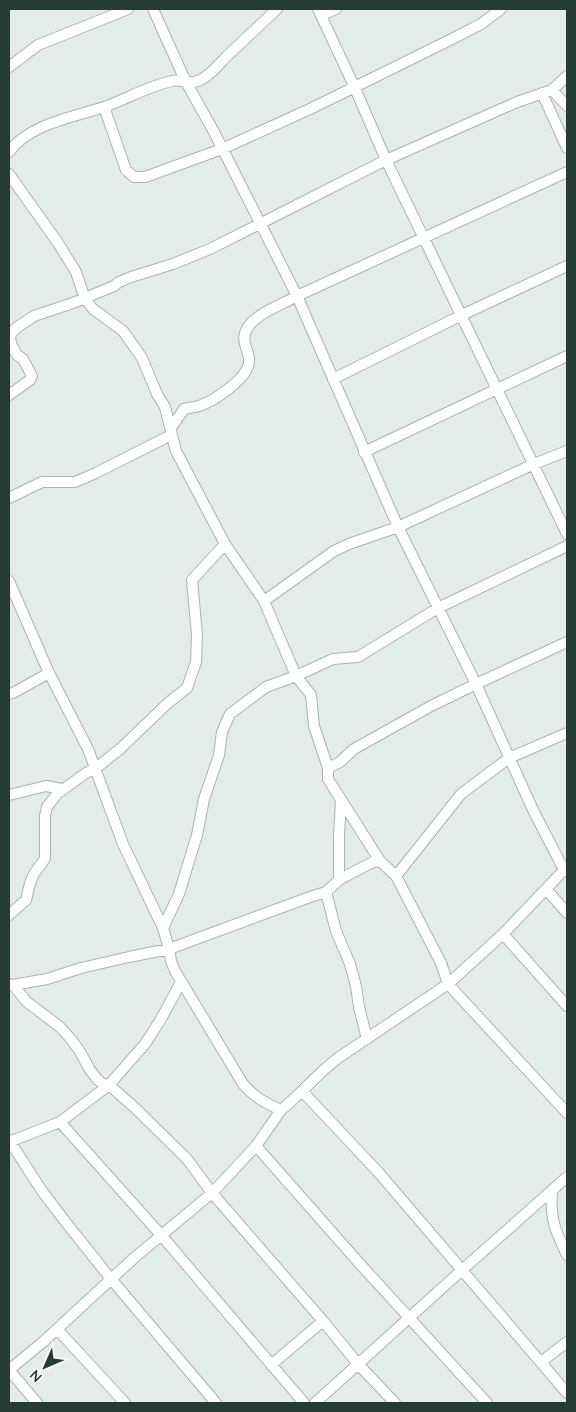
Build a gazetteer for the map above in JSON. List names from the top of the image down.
{
  "north": "bottom left"
}
